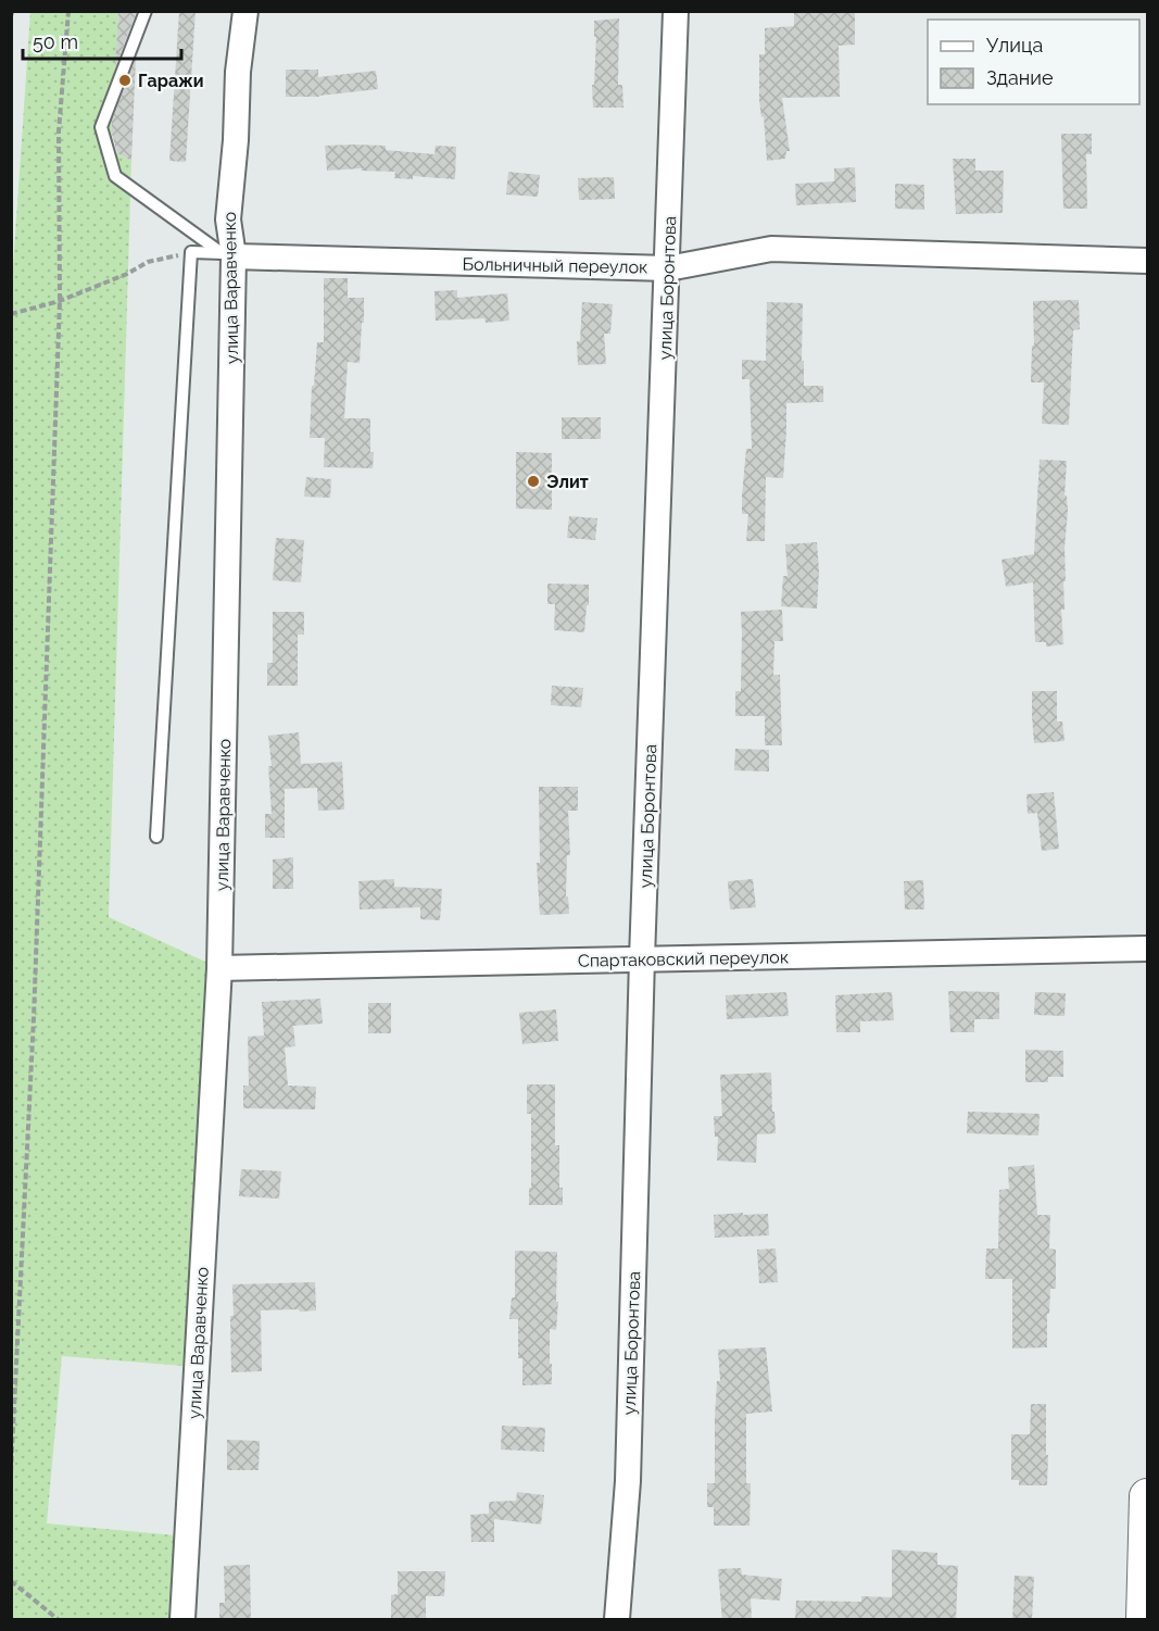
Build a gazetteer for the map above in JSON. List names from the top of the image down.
{
  "streets": {
    "street": [
      "Больничный переулок",
      "улица Варавченко",
      "улица Боронтова",
      "Спартаковский переулок"
    ]
  },
  "crossings": [
    ["Больничный переулок", "улица Варавченко"],
    ["Больничный переулок", "улица Боронтова"],
    ["улица Варавченко", "Спартаковский переулок"],
    ["улица Боронтова", "Спартаковский переулок"]
  ],
  "places": ["Гаражи", "Элит"],
  "legend": ["Улица", "Здание"],
  "scale_bar": "50 m"
}
